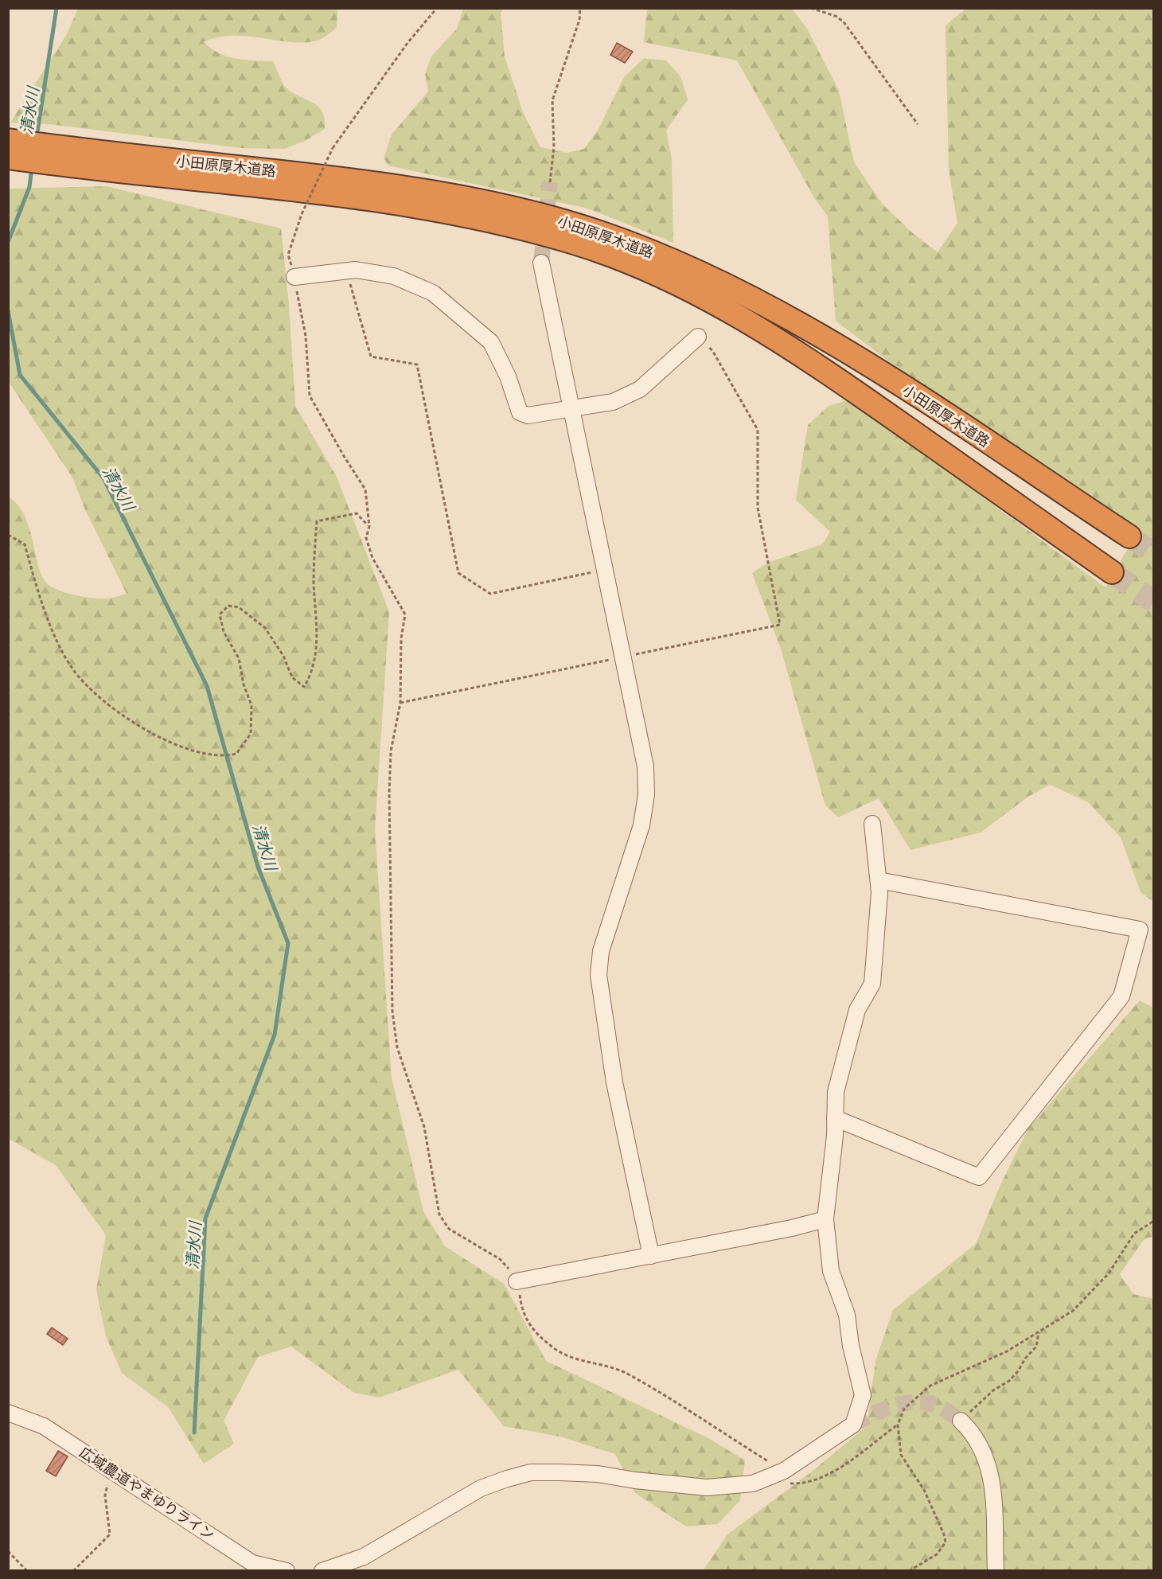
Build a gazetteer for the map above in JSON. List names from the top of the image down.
{
  "streets": {
    "highway": ["小田原厚木道路"],
    "street": ["広域農道やまゆりライン"]
  },
  "water": ["清水川"]
}
